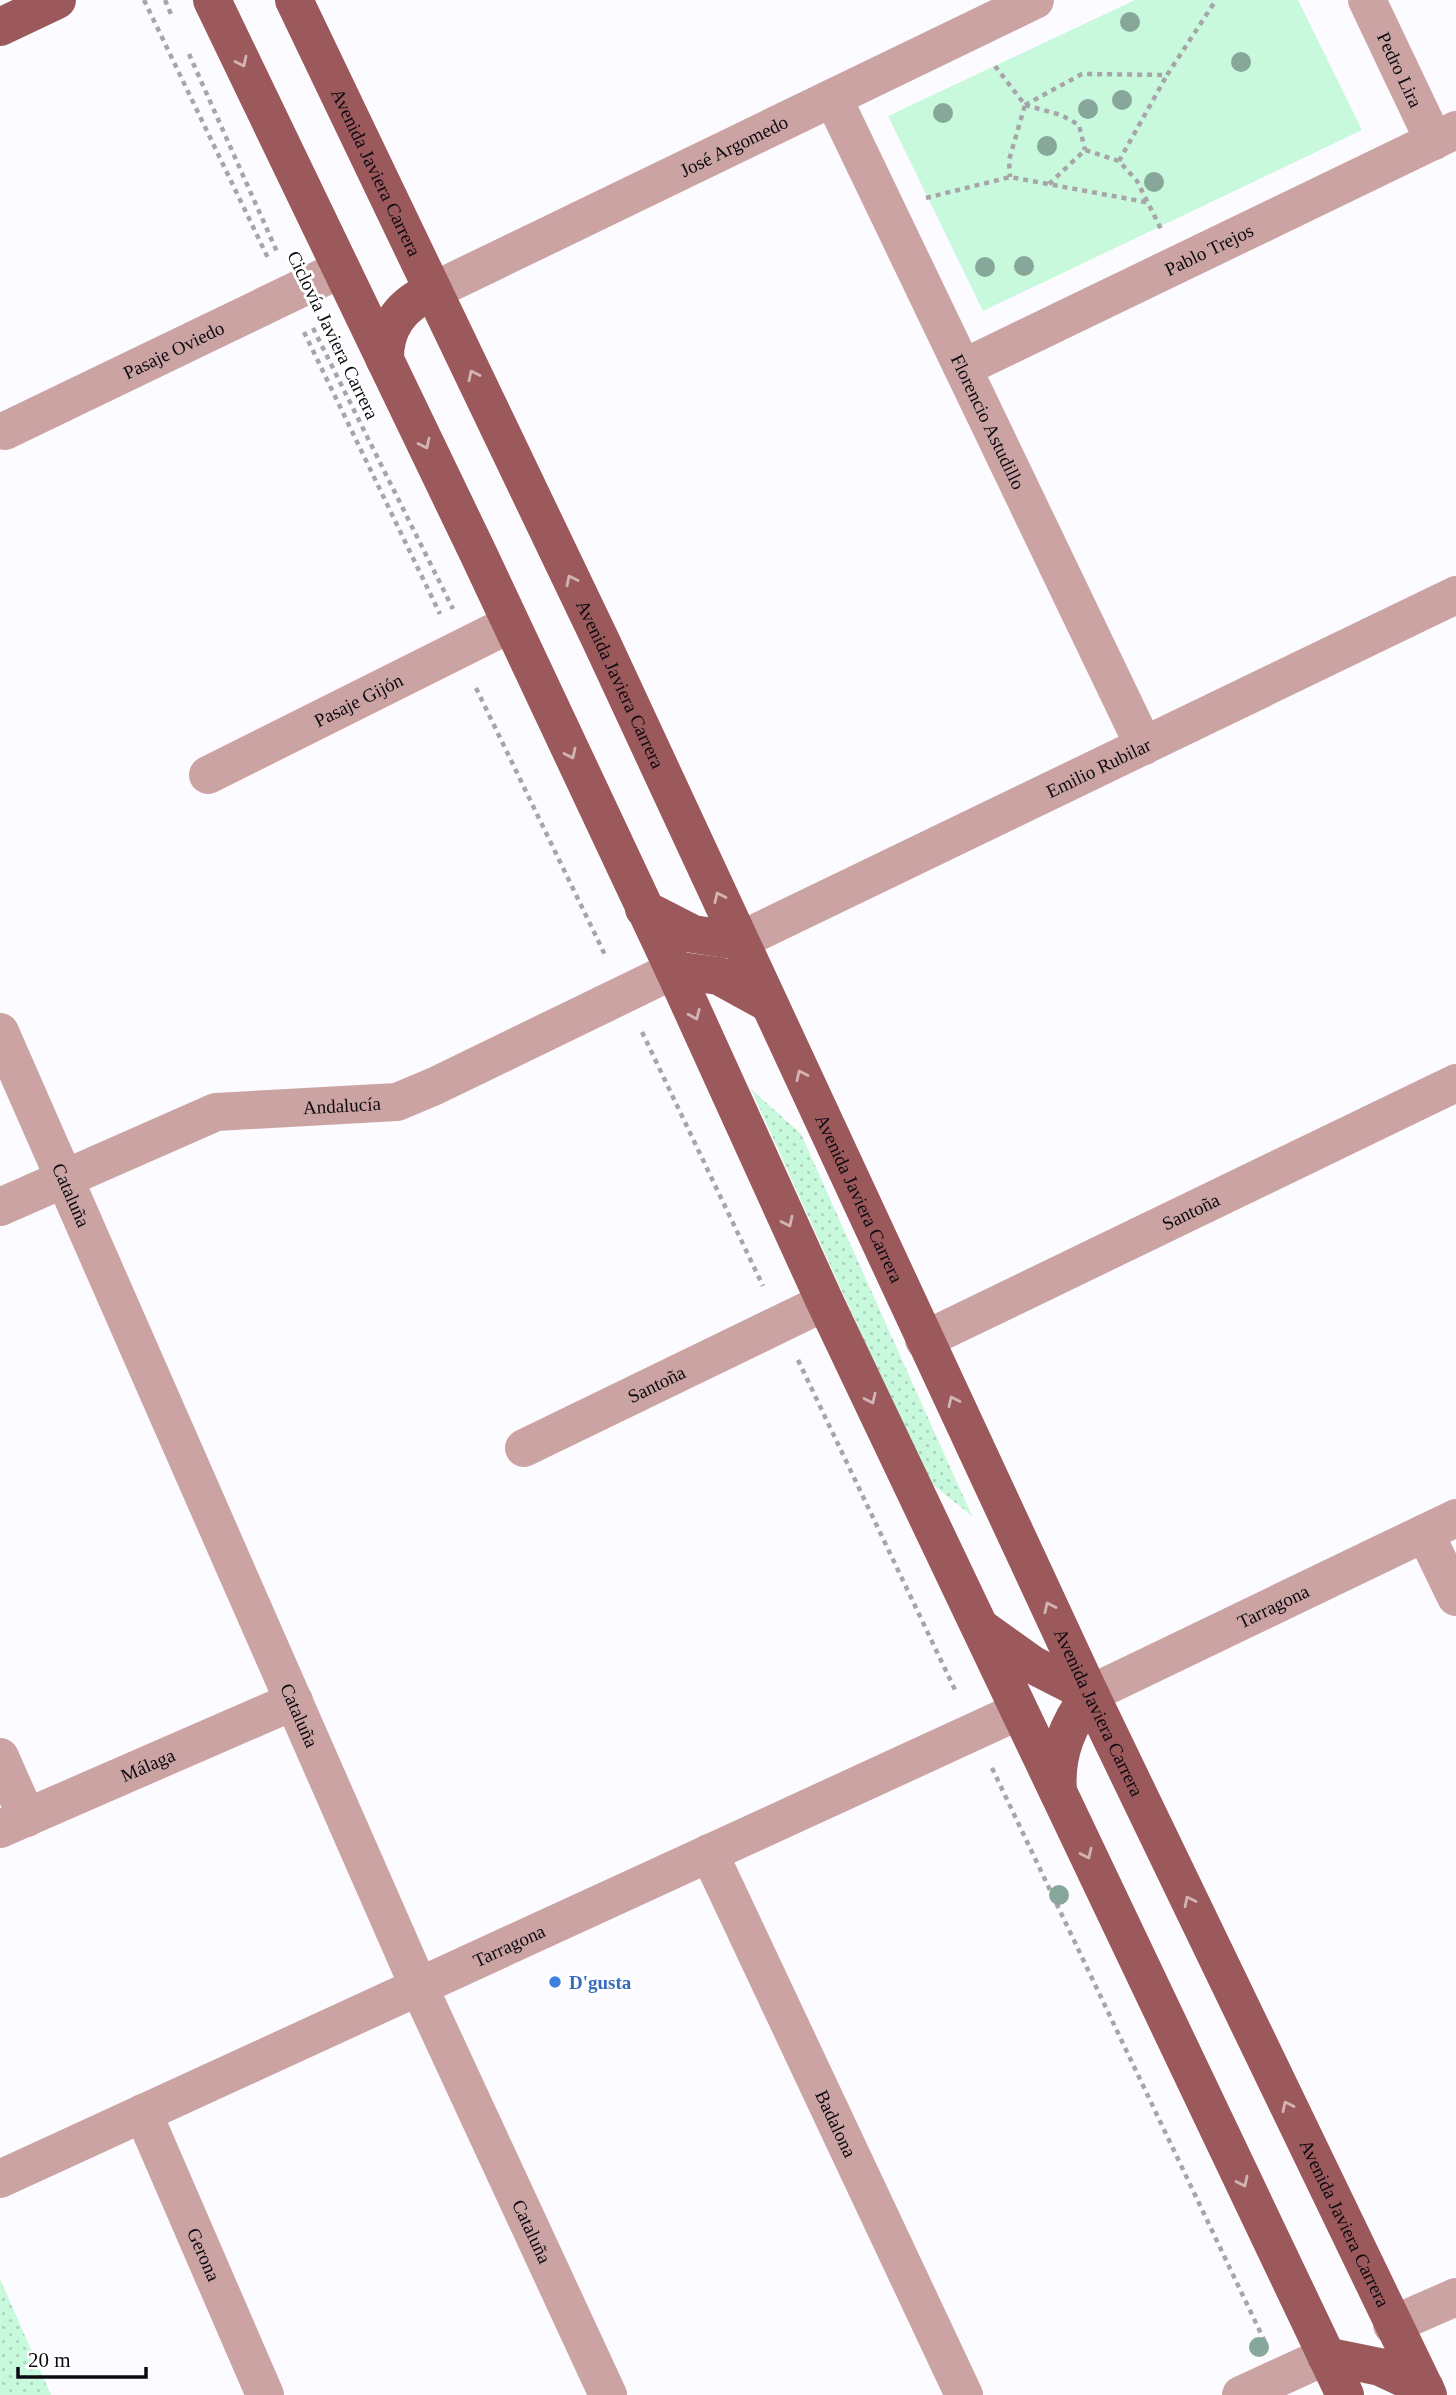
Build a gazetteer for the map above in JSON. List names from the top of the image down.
{
  "streets": {
    "main road": ["Avenida Javiera Carrera"],
    "street": [
      "Pedro Lira",
      "José Argomedo",
      "Pablo Trejos",
      "Pasaje Oviedo",
      "Florencio Astudillo",
      "Pasaje Gijón",
      "Emilio Rubilar",
      "Andalucía",
      "Cataluña",
      "Santoña",
      "Tarragona",
      "Málaga",
      "Badalona",
      "Gerona"
    ],
    "path": ["Ciclovía Javiera Carrera"]
  },
  "crossings": [
    ["Pedro Lira", "Pablo Trejos"],
    ["José Argomedo", "Avenida Javiera Carrera"],
    ["José Argomedo", "Florencio Astudillo"],
    ["Avenida Javiera Carrera", "Emilio Rubilar"],
    ["Avenida Javiera Carrera", "Santoña"],
    ["Avenida Javiera Carrera", "Tarragona"],
    ["Pablo Trejos", "Florencio Astudillo"],
    ["Ciclovía Javiera Carrera", "Pasaje Oviedo"],
    ["Ciclovía Javiera Carrera", "Pasaje Gijón"],
    ["Florencio Astudillo", "Emilio Rubilar"],
    ["Andalucía", "Cataluña"],
    ["Cataluña", "Tarragona"],
    ["Cataluña", "Málaga"],
    ["Tarragona", "Badalona"],
    ["Tarragona", "Gerona"]
  ],
  "places": ["D'gusta"],
  "scale_bar": "20 m"
}
